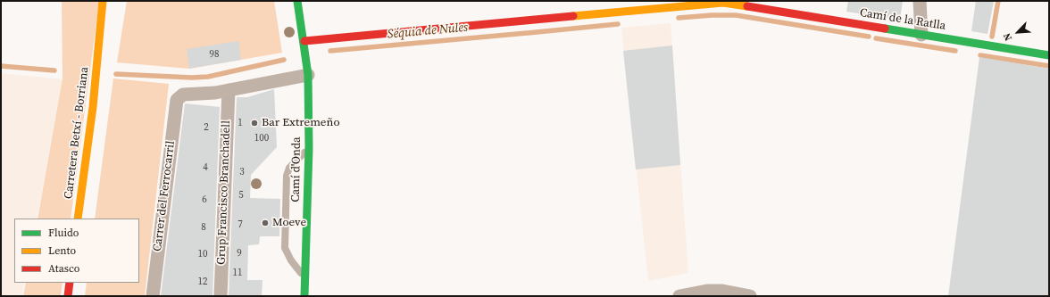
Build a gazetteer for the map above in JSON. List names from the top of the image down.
{
  "streets": {
    "street": [
      "Camí de la Ratlla",
      "Carretera Betxí - Borriana",
      "Camí d'Onda",
      "Grup Francisco Branchadell",
      "Carrer del Ferrocarril"
    ]
  },
  "crossings": [
    ["Camí de la Ratlla", "Camí d'Onda"],
    ["Grup Francisco Branchadell", "Carrer del Ferrocarril"]
  ],
  "water": ["Séquia de Nules"],
  "places": ["Bar Extremeño", "Moeve"],
  "house_numbers": [
    "98",
    "1",
    "2",
    "100",
    "4",
    "3",
    "5",
    "6",
    "7",
    "8",
    "9",
    "10",
    "11",
    "12"
  ],
  "legend": ["Fluido", "Lento", "Atasco"],
  "north": "bottom left"
}
